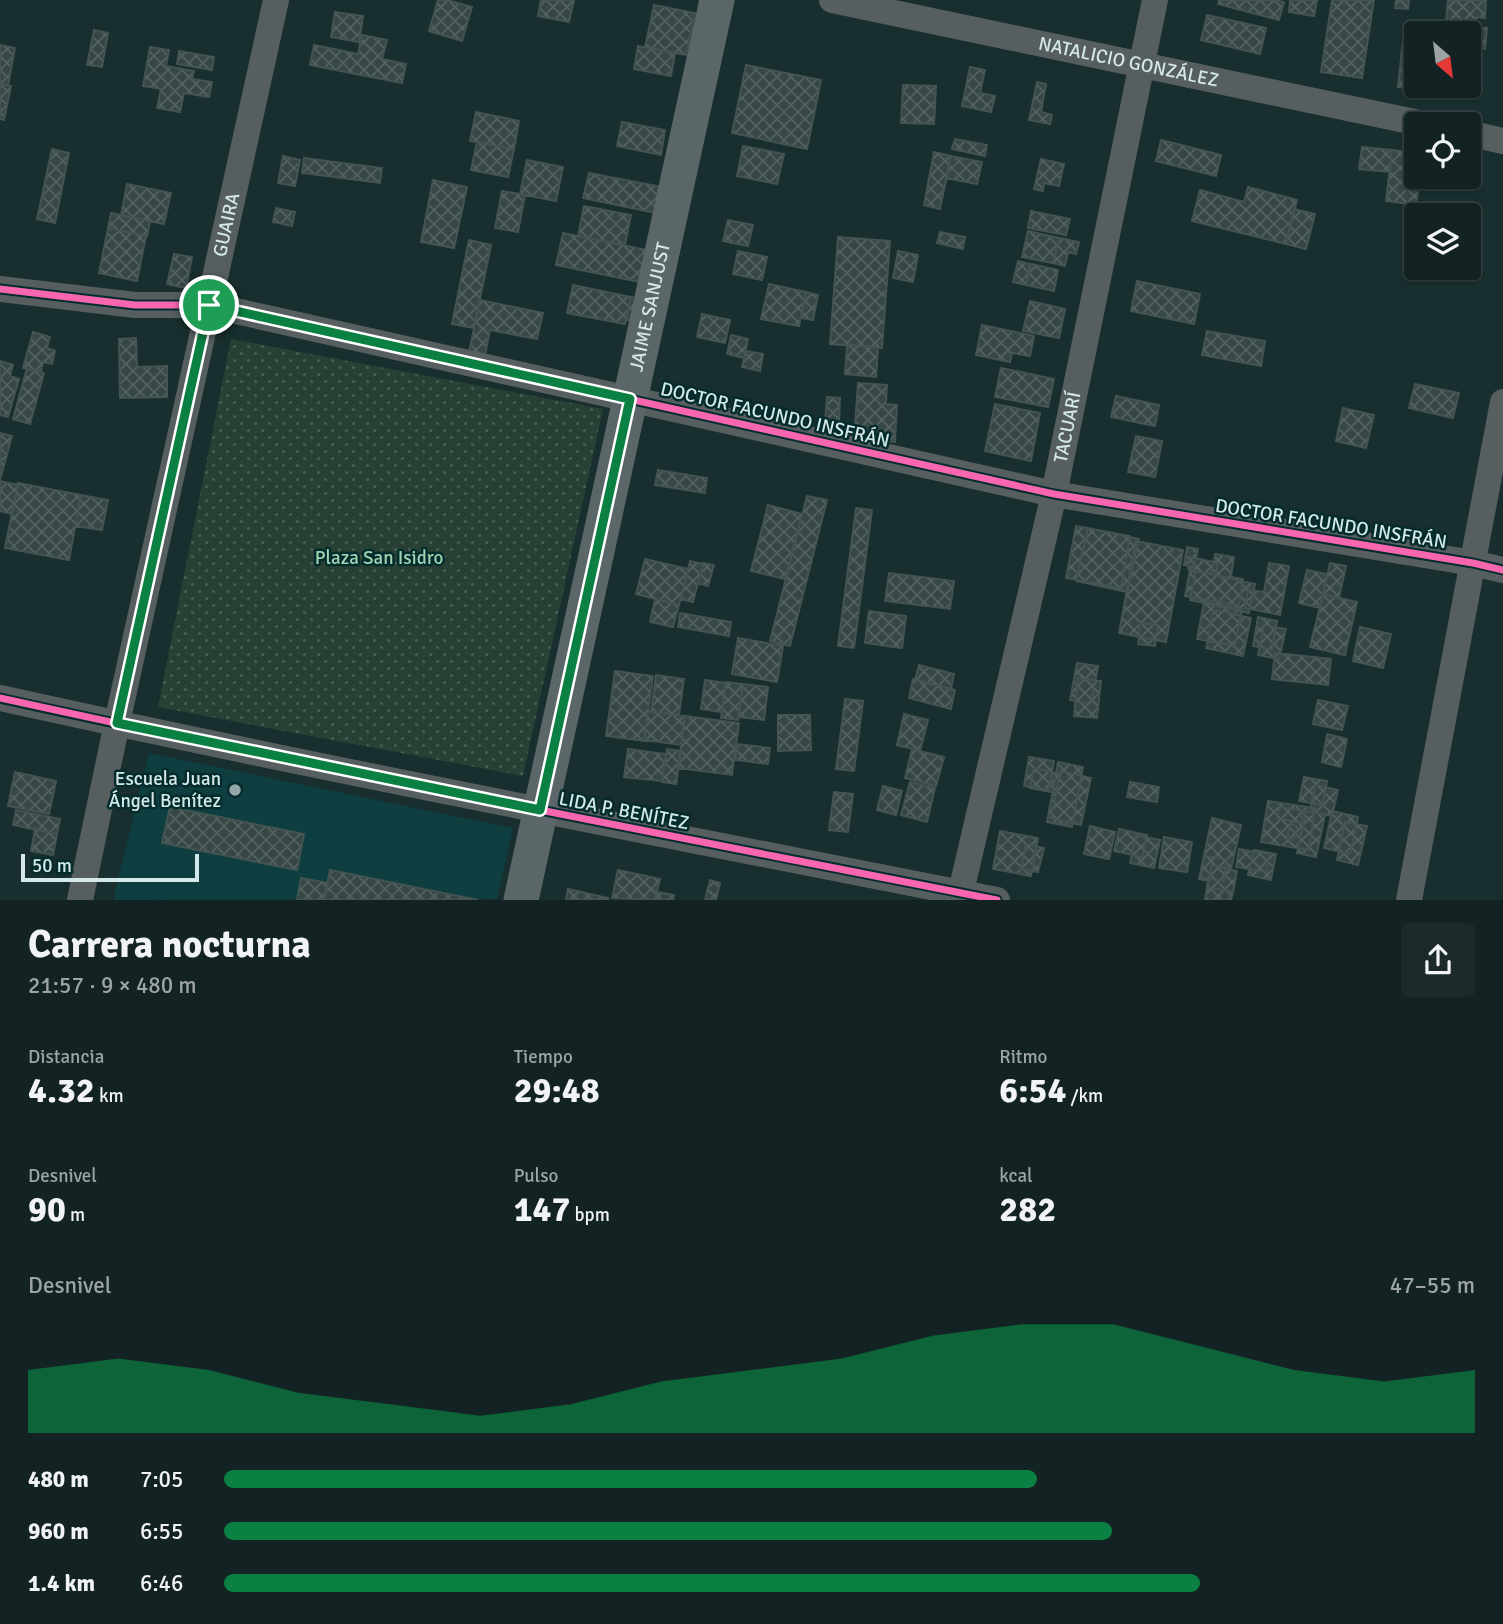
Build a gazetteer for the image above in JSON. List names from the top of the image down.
{
  "streets": {
    "main road": ["JAIME SANJUST"],
    "street": [
      "NATALICIO GONZÁLEZ",
      "GUAIRA",
      "DOCTOR FACUNDO INSFRÁN",
      "TACUARÍ",
      "LIDA P. BENÍTEZ"
    ]
  },
  "crossings": [
    ["NATALICIO GONZÁLEZ", "TACUARÍ"],
    ["GUAIRA", "DOCTOR FACUNDO INSFRÁN"],
    ["GUAIRA", "LIDA P. BENÍTEZ"],
    ["JAIME SANJUST", "DOCTOR FACUNDO INSFRÁN"],
    ["JAIME SANJUST", "LIDA P. BENÍTEZ"],
    ["DOCTOR FACUNDO INSFRÁN", "TACUARÍ"],
    ["TACUARÍ", "LIDA P. BENÍTEZ"]
  ],
  "parks": ["Plaza San Isidro"],
  "places": ["Escuela Juan Ángel Benítez"],
  "scale_bar": "50 m",
  "north": "bottom right",
  "page": {
    "scale": "50 m",
    "heading": ["Carrera nocturna", "21:57 · 9 × 480 m"],
    "stats": [
      ["Distancia", "4.32 km"],
      ["Tiempo", "29:48"],
      ["Ritmo", "6:54 /km"],
      ["Desnivel", "90 m"],
      ["Pulso", "147 bpm"],
      ["kcal", "282"]
    ],
    "chart": ["Desnivel", "47–55 m"],
    "list": [
      {
        "name": "480 m",
        "note": "7:05"
      },
      {
        "name": "960 m",
        "note": "6:55"
      },
      {
        "name": "1.4 km",
        "note": "6:46"
      }
    ]
  }
}
